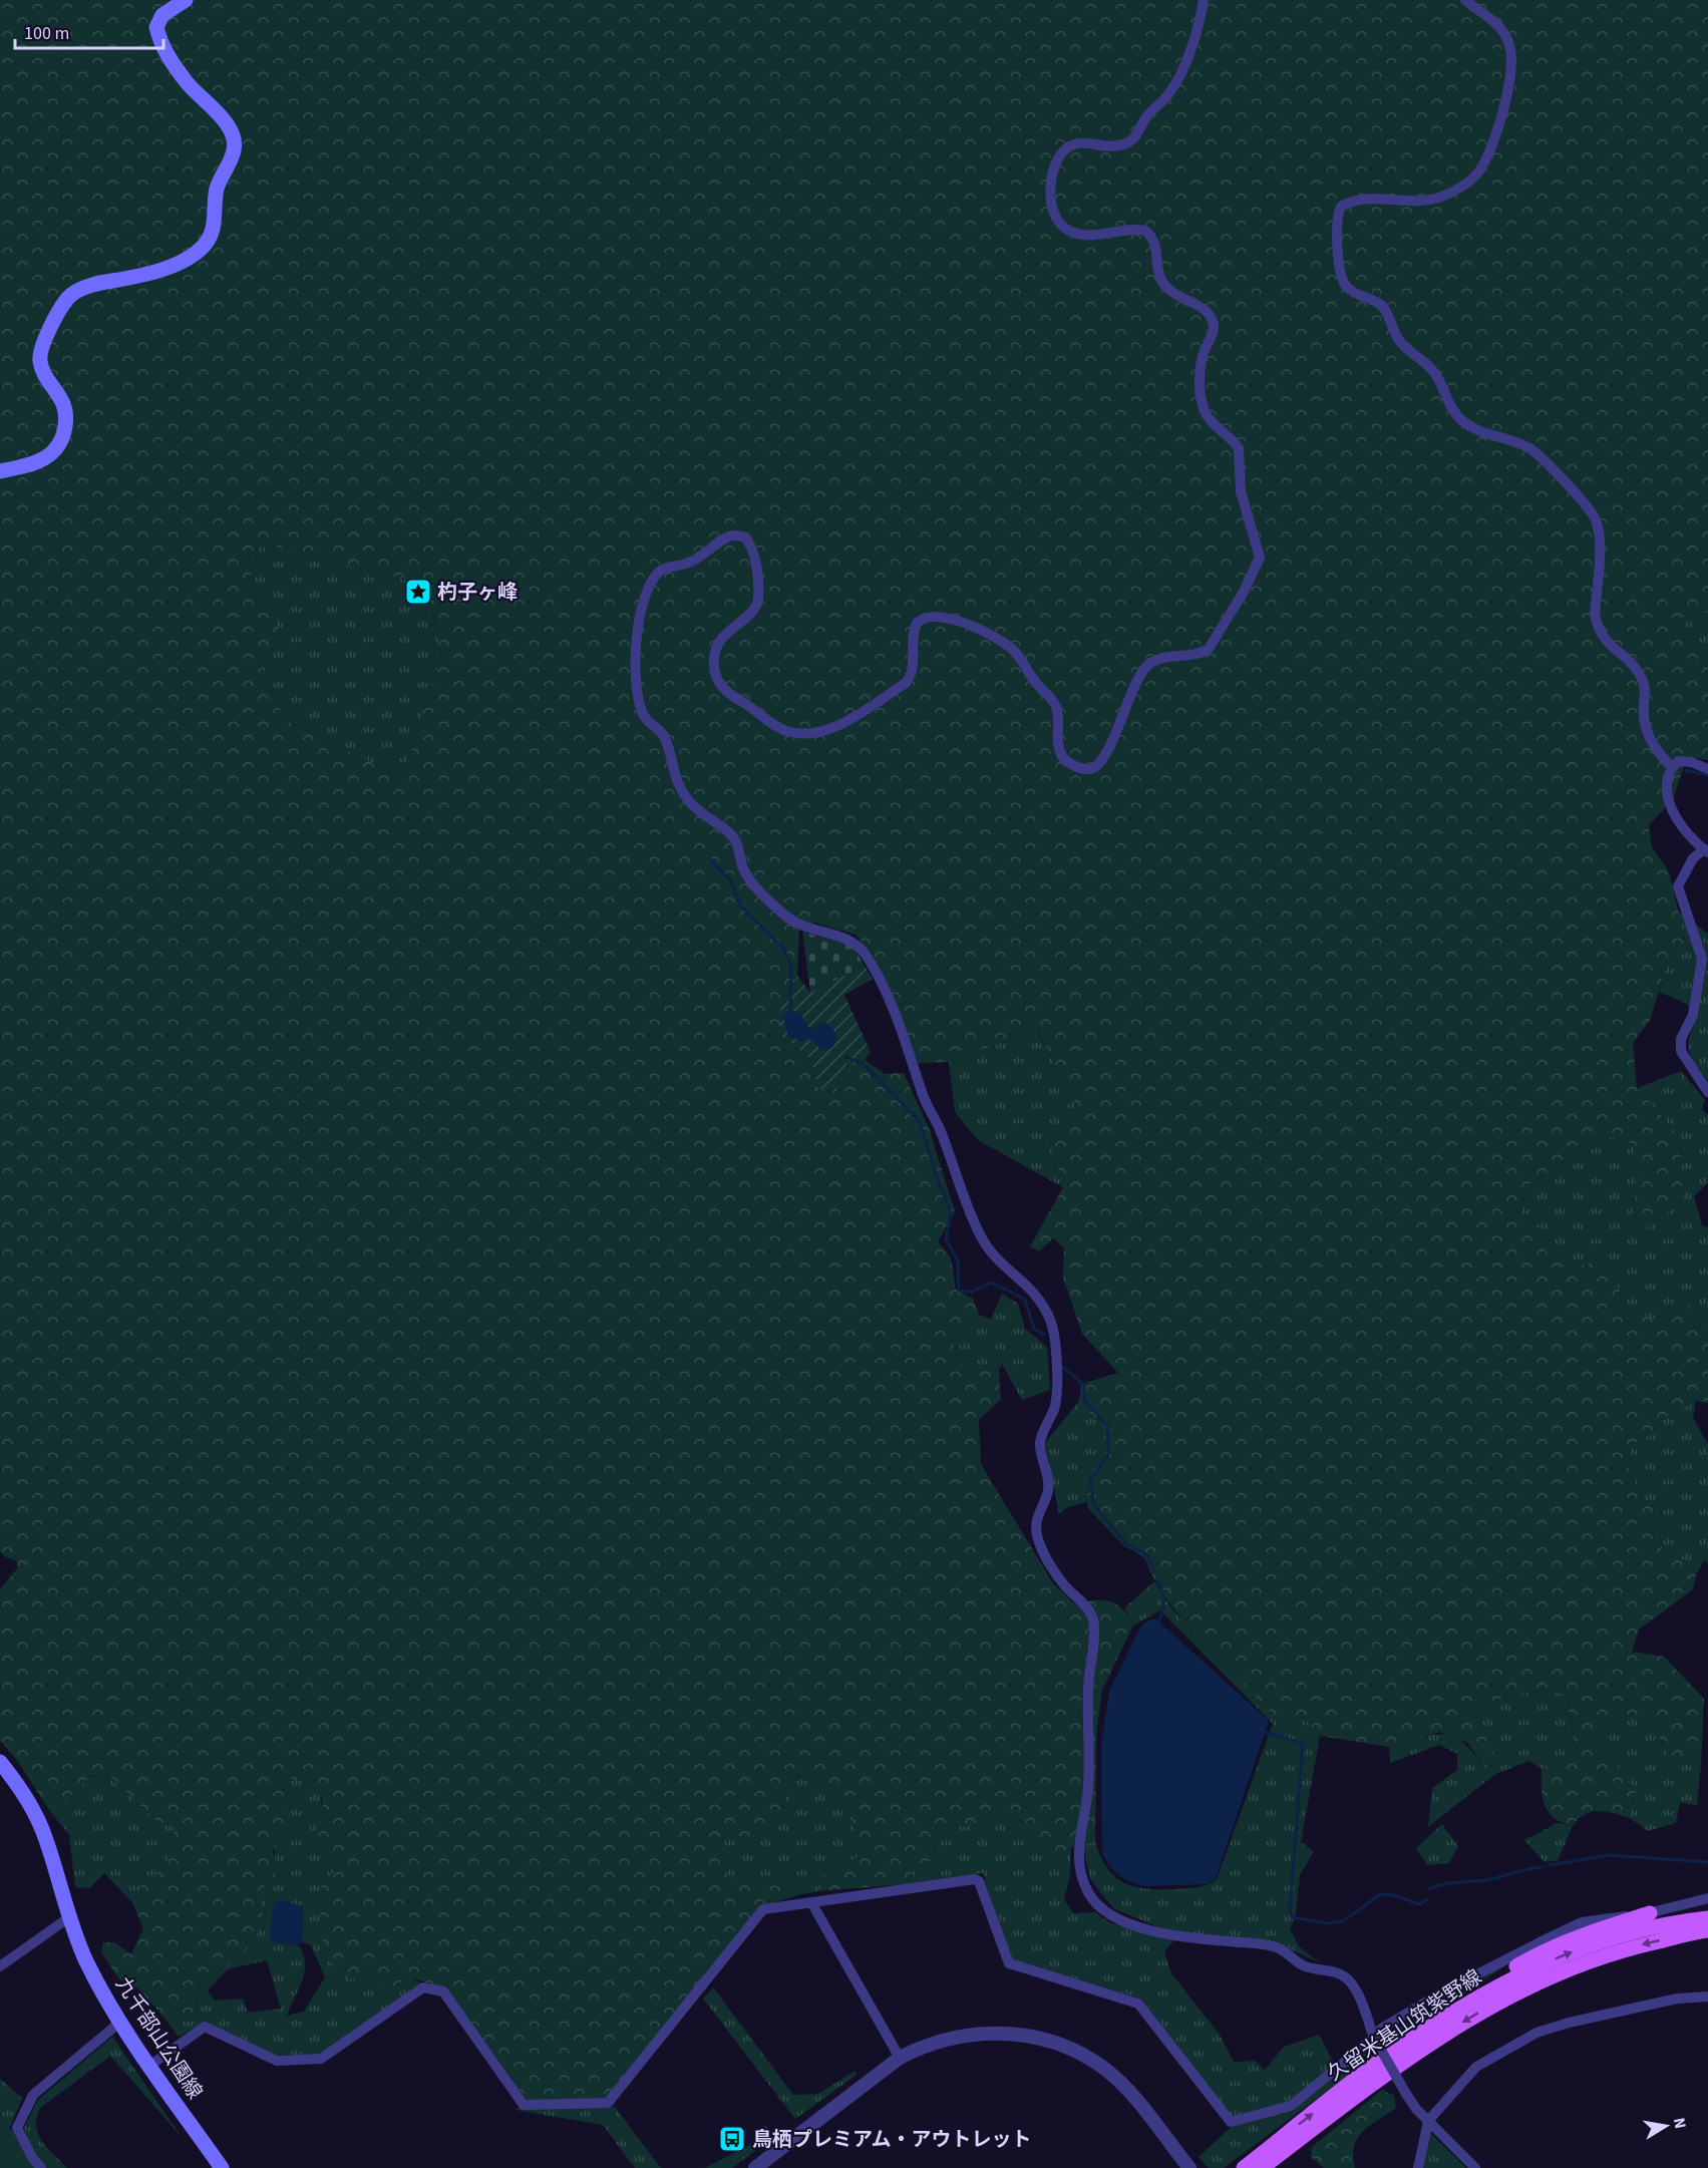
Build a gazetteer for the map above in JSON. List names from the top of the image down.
{
  "streets": {
    "main road": ["久留米基山筑紫野線", "九千部山公園線"]
  },
  "places": {
    "place": ["杓子ヶ峰"],
    "bus stop": ["鳥栖プレミアム・アウトレット"]
  },
  "scale_bar": "100 m",
  "north": "right"
}
